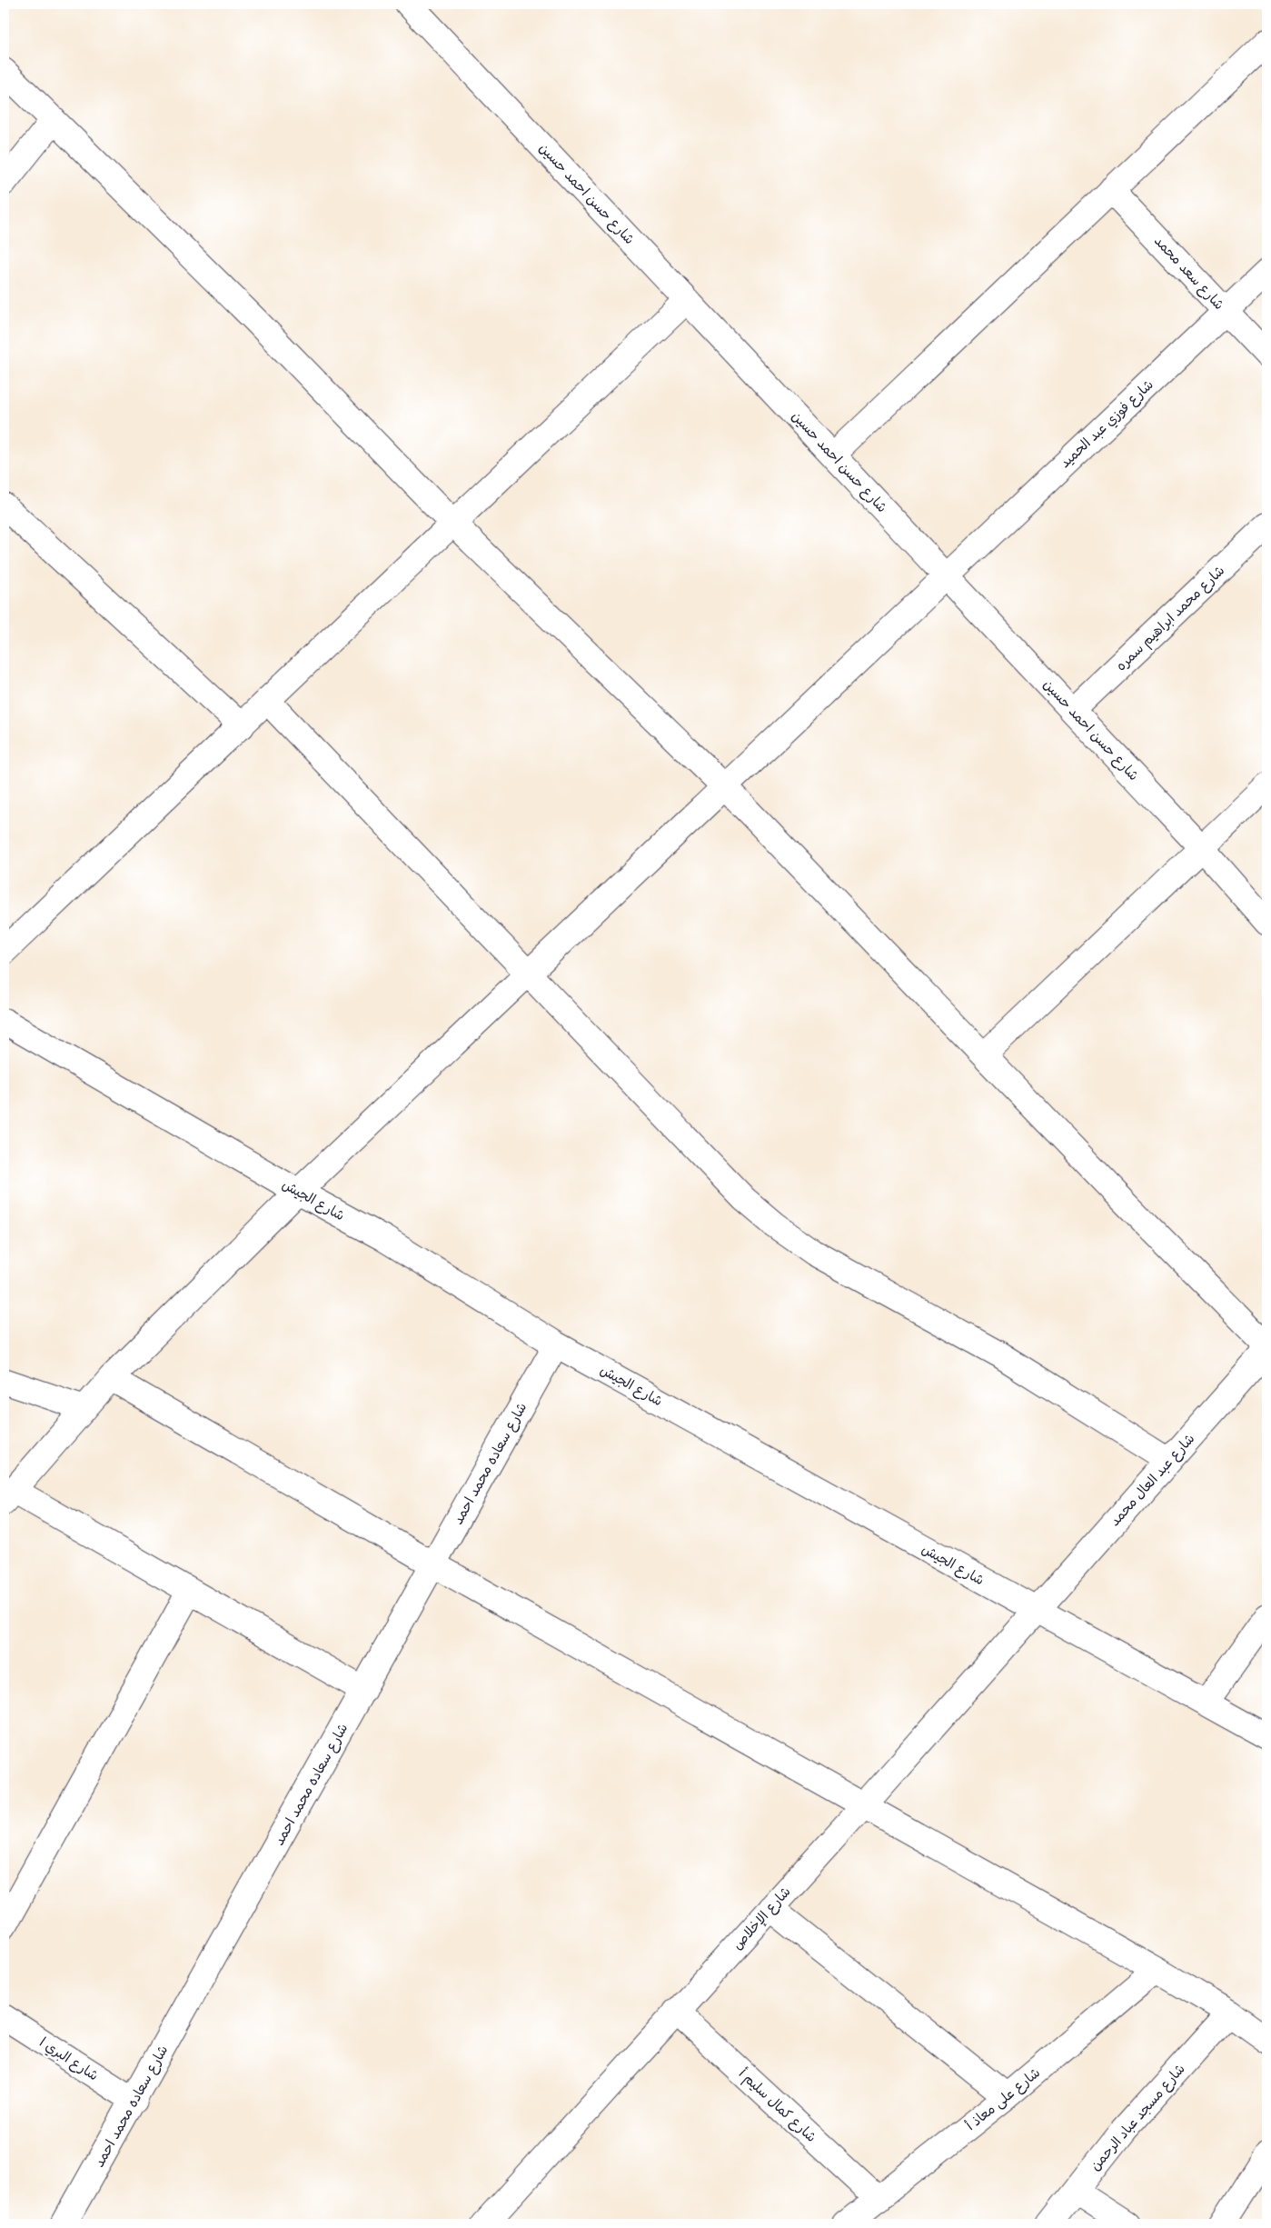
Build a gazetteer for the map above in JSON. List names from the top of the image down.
{
  "streets": {
    "street": [
      "شارع حسن احمد حسين",
      "شارع سعد محمد",
      "شارع فوزي عبد الحميد",
      "شارع محمد ابراهيم سمره",
      "شارع الجيش",
      "شارع سعاده محمد احمد",
      "شارع عبد العال محمد",
      "شارع الإخلاص",
      "شارع البري ا",
      "شارع على معاذ أ",
      "شارع كمال سليم أ",
      "شارع مسجد عباد الرحمن"
    ]
  },
  "crossings": [
    ["شارع حسن احمد حسين", "شارع فوزي عبد الحميد"],
    ["شارع حسن احمد حسين", "شارع محمد ابراهيم سمره"],
    ["شارع سعد محمد", "شارع فوزي عبد الحميد"],
    ["شارع فوزي عبد الحميد", "شارع الجيش"],
    ["شارع الجيش", "شارع سعاده محمد احمد"],
    ["شارع الجيش", "شارع عبد العال محمد"],
    ["شارع الجيش", "شارع الإخلاص"],
    ["شارع سعاده محمد احمد", "شارع البري ا"],
    ["شارع عبد العال محمد", "شارع الإخلاص"],
    ["شارع الإخلاص", "شارع كمال سليم أ"],
    ["شارع على معاذ أ", "شارع كمال سليم أ"]
  ]
}
